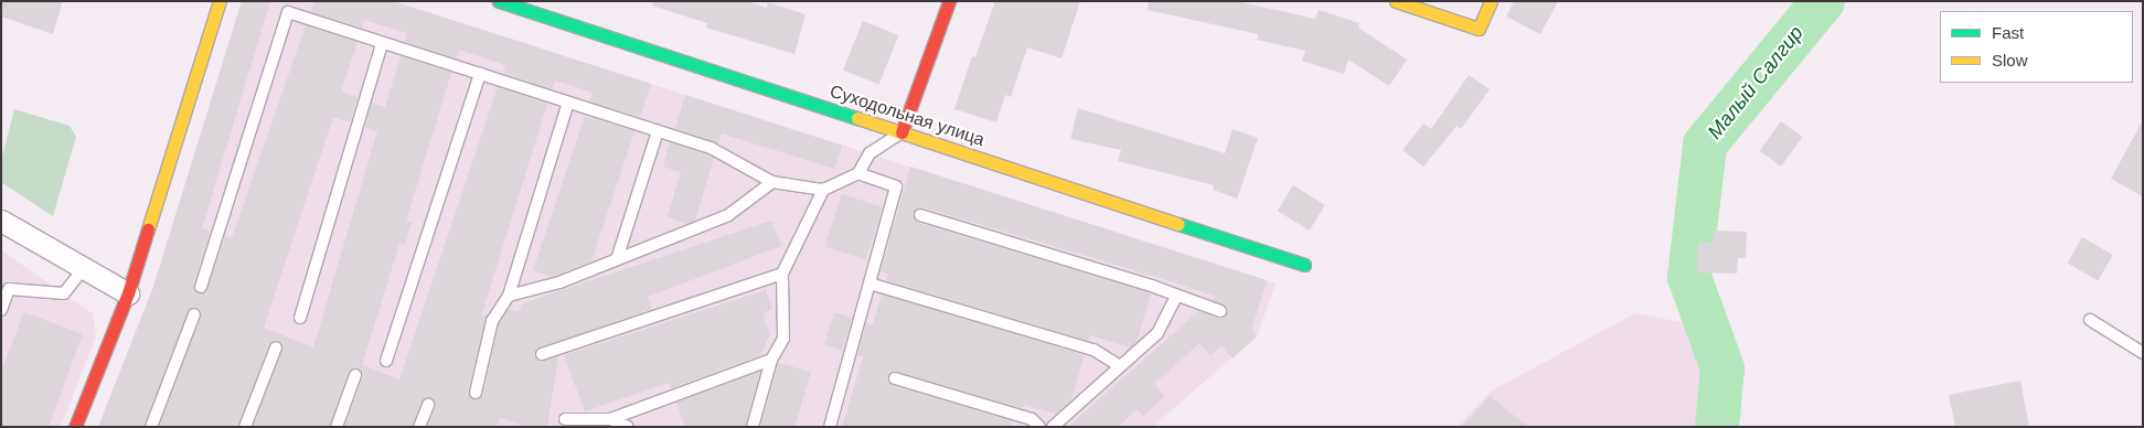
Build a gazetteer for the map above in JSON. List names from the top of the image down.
{
  "streets": {
    "street": ["Суходольная улица"]
  },
  "water": ["Малый Салгир"],
  "legend": ["Fast", "Slow"]
}
